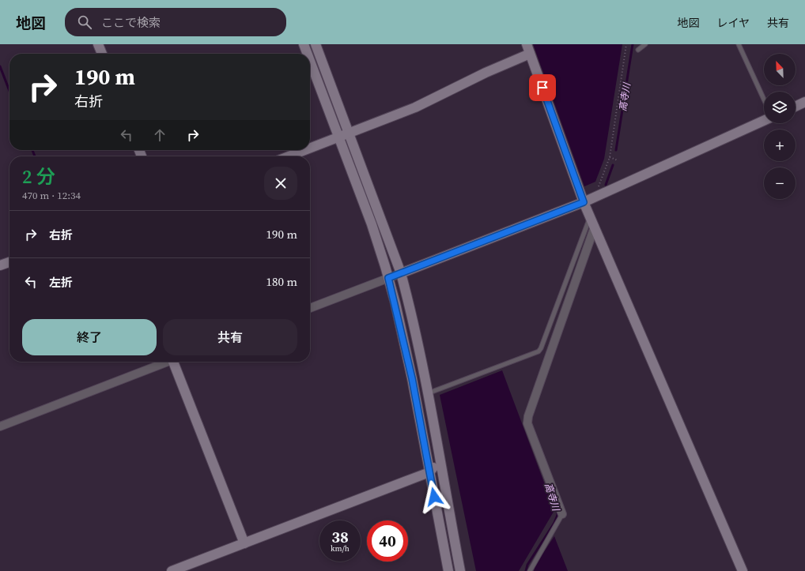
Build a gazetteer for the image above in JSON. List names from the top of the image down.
{
  "water": ["高寺川"],
  "north": "top left",
  "page": {
    "header": "地図",
    "search": "ここで検索",
    "nav": ["地図", "レイヤ", "共有"],
    "map_buttons": ["+", "−"],
    "turn": ["190 m", "右折"],
    "heading": ["2 分", "470 m · 12:34"],
    "list": [
      {
        "name": "右折",
        "value": "190 m"
      },
      {
        "name": "左折",
        "value": "180 m"
      }
    ],
    "buttons": ["終了", "共有"],
    "speed": "38 km/h",
    "limit": "40"
  }
}
